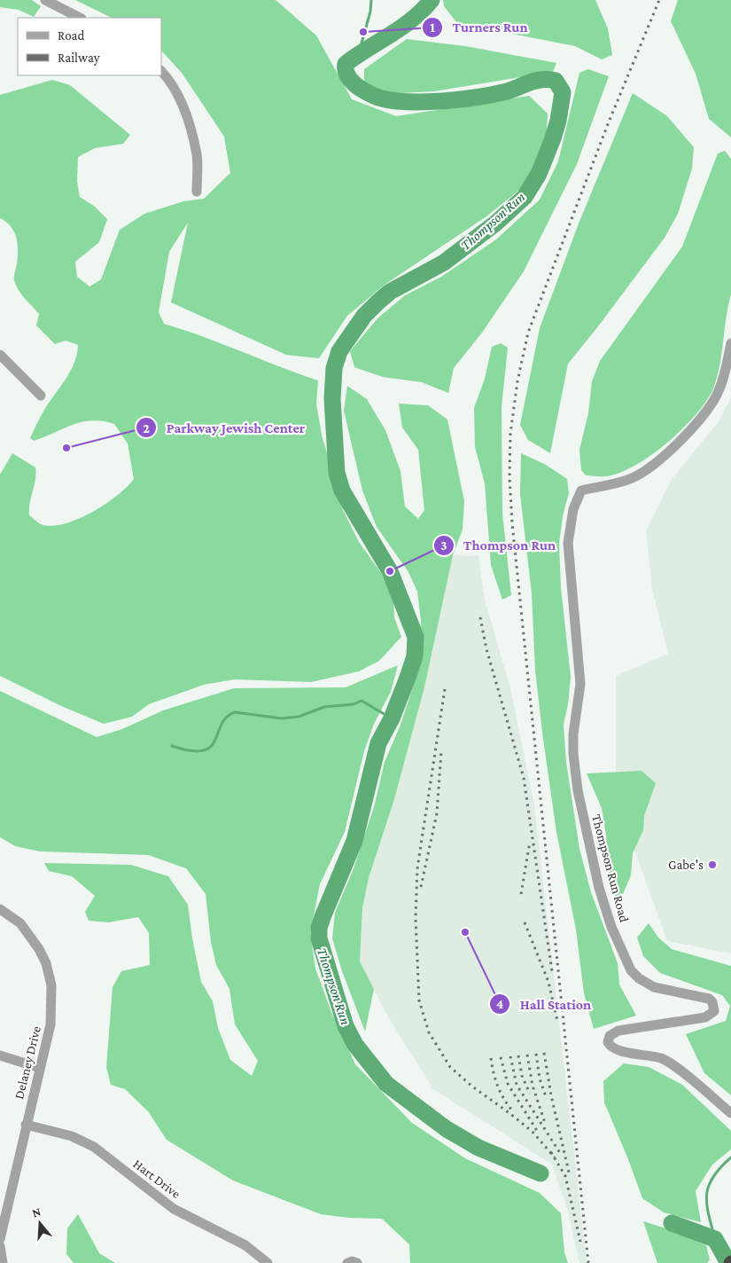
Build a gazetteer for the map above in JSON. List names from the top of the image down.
{
  "streets": {
    "street": ["Thompson Run Road", "Delaney Drive", "Hart Drive"]
  },
  "crossings": [
    ["Delaney Drive", "Hart Drive"]
  ],
  "water": ["Thompson Run"],
  "places": [
    "Turners Run",
    "Parkway Jewish Center",
    "Thompson Run",
    "Gabe's",
    "Hall Station"
  ],
  "legend": ["Road", "Railway"],
  "north": "top"
}
